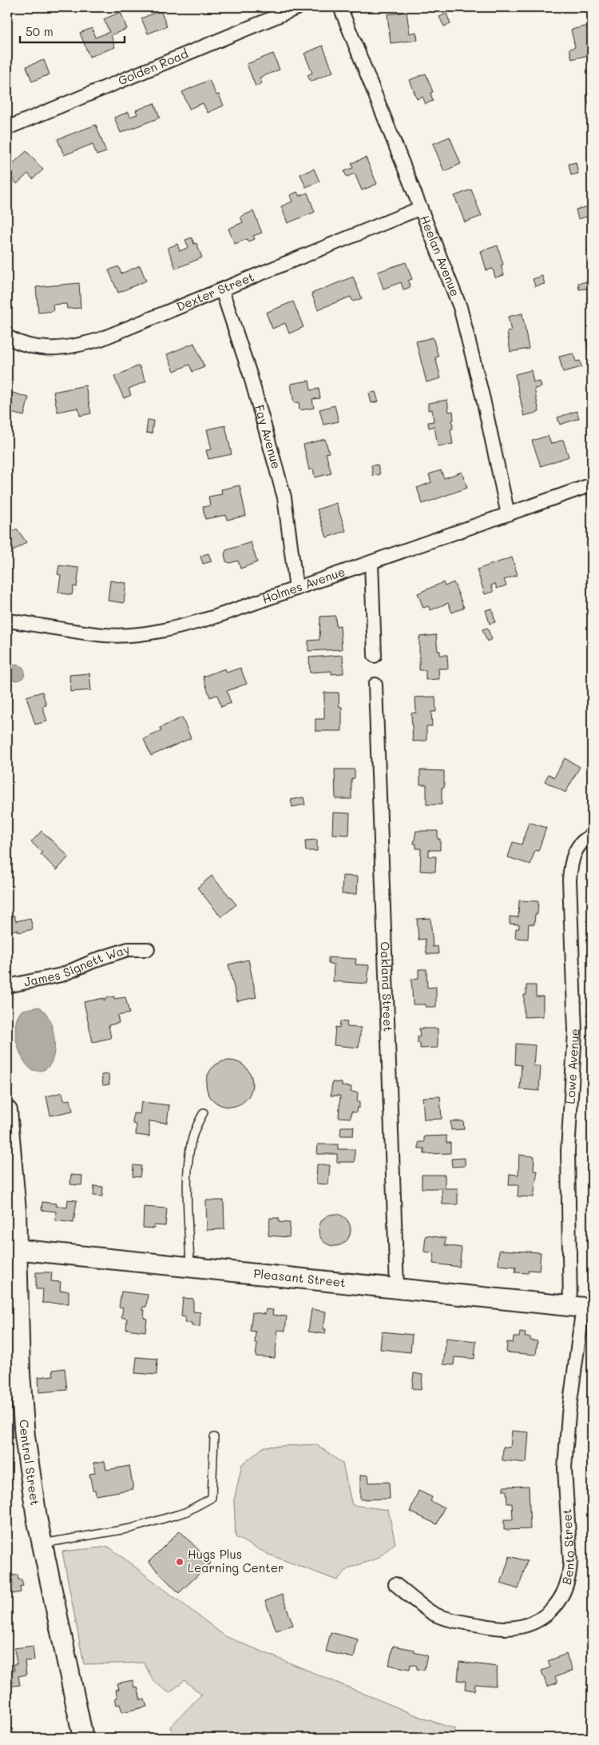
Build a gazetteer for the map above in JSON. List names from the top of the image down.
{
  "streets": {
    "main road": ["Pleasant Street", "Central Street"],
    "street": [
      "Golden Road",
      "Heelan Avenue",
      "Dexter Street",
      "Fay Avenue",
      "Holmes Avenue",
      "James Signett Way",
      "Oakland Street",
      "Lowe Avenue",
      "Bento Street"
    ]
  },
  "crossings": [
    ["Heelan Avenue", "Dexter Street"],
    ["Heelan Avenue", "Holmes Avenue"],
    ["Dexter Street", "Fay Avenue"],
    ["Fay Avenue", "Holmes Avenue"],
    ["Oakland Street", "Pleasant Street"],
    ["Lowe Avenue", "Pleasant Street"],
    ["Lowe Avenue", "Bento Street"],
    ["Pleasant Street", "Central Street"],
    ["Pleasant Street", "Bento Street"]
  ],
  "places": ["Hugs Plus Learning Center"],
  "scale_bar": "50 m"
}
